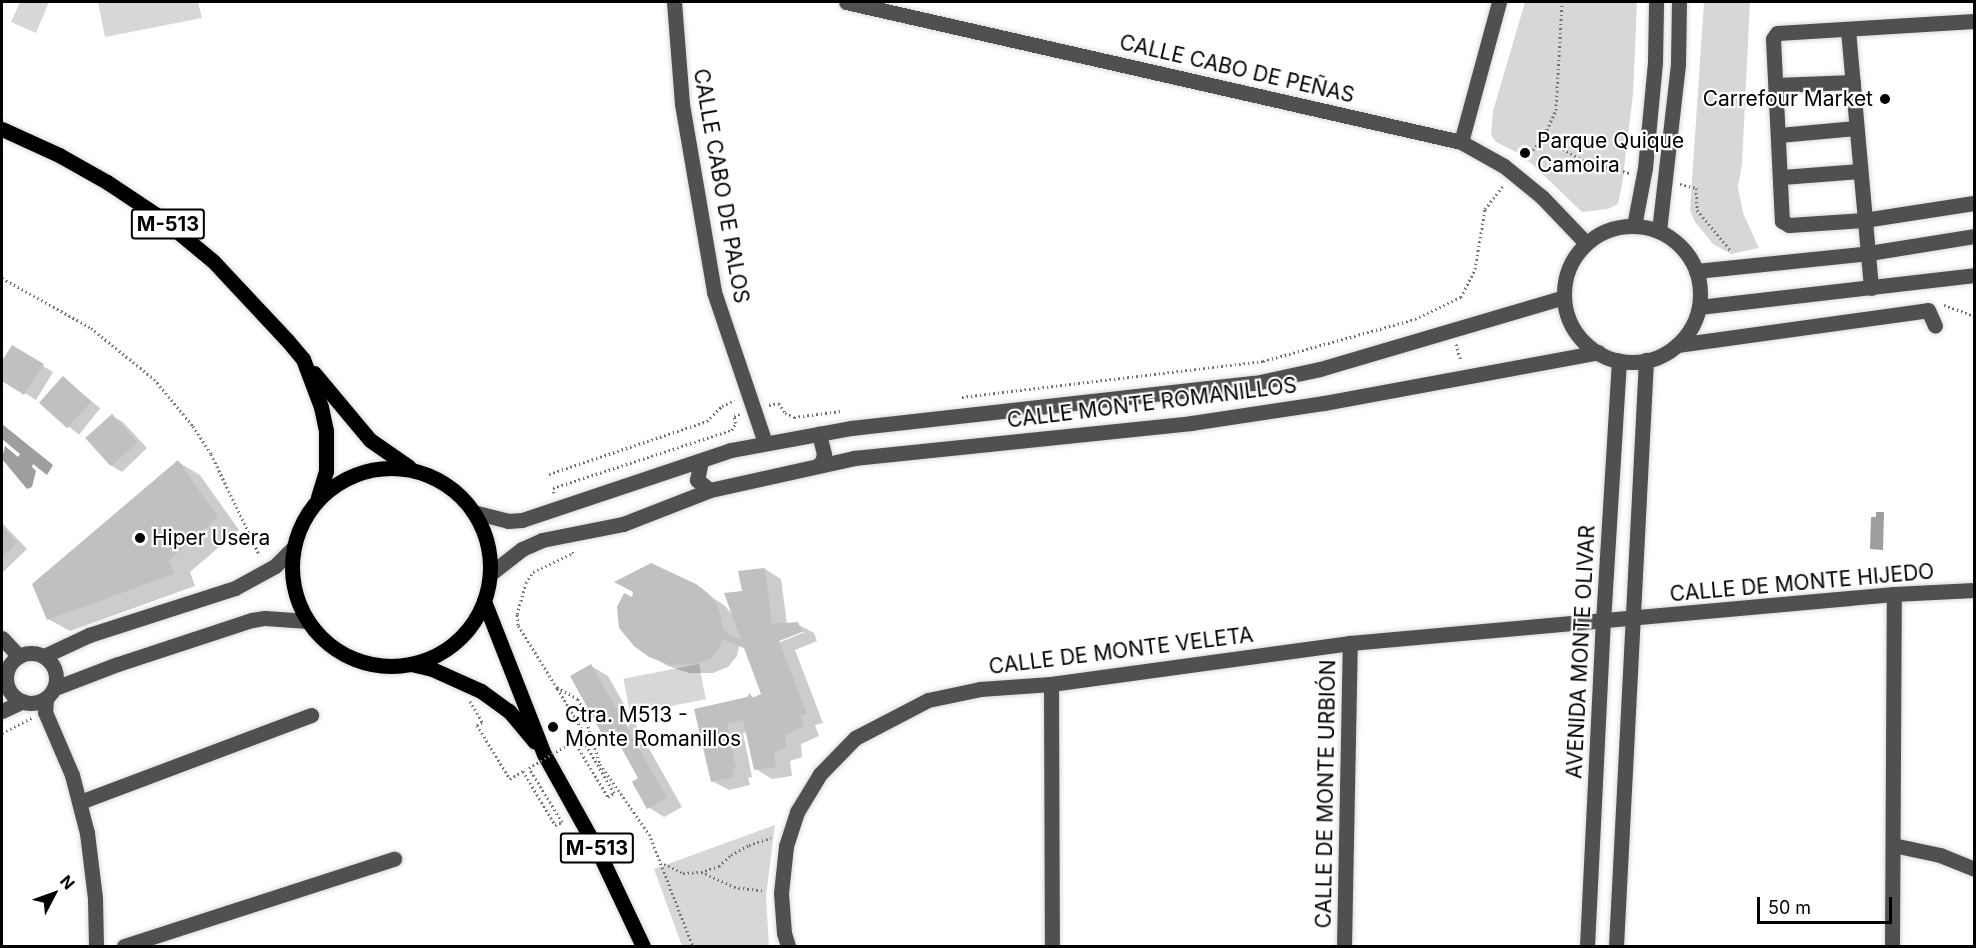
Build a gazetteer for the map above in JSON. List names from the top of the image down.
{
  "streets": {
    "main road": ["M-513"],
    "street": [
      "CALLE CABO DE PEÑAS",
      "CALLE CABO DE PALOS",
      "CALLE MONTE ROMANILLOS",
      "CALLE DE MONTE HIJEDO",
      "CALLE DE MONTE VELETA",
      "AVENIDA MONTE OLIVAR",
      "CALLE DE MONTE URBIÓN"
    ]
  },
  "crossings": [
    ["CALLE CABO DE PEÑAS", "CALLE MONTE ROMANILLOS"],
    ["CALLE CABO DE PEÑAS", "AVENIDA MONTE OLIVAR"],
    ["CALLE CABO DE PALOS", "CALLE MONTE ROMANILLOS"],
    ["M-513", "CALLE MONTE ROMANILLOS"],
    ["CALLE MONTE ROMANILLOS", "AVENIDA MONTE OLIVAR"],
    ["CALLE DE MONTE HIJEDO", "CALLE DE MONTE VELETA"],
    ["CALLE DE MONTE VELETA", "AVENIDA MONTE OLIVAR"],
    ["CALLE DE MONTE VELETA", "CALLE DE MONTE URBIÓN"]
  ],
  "places": [
    "Carrefour Market",
    "Parque Quique Camoira",
    "Hiper Usera",
    "Ctra. M513 - Monte Romanillos"
  ],
  "scale_bar": "50 m",
  "north": "top right"
}
